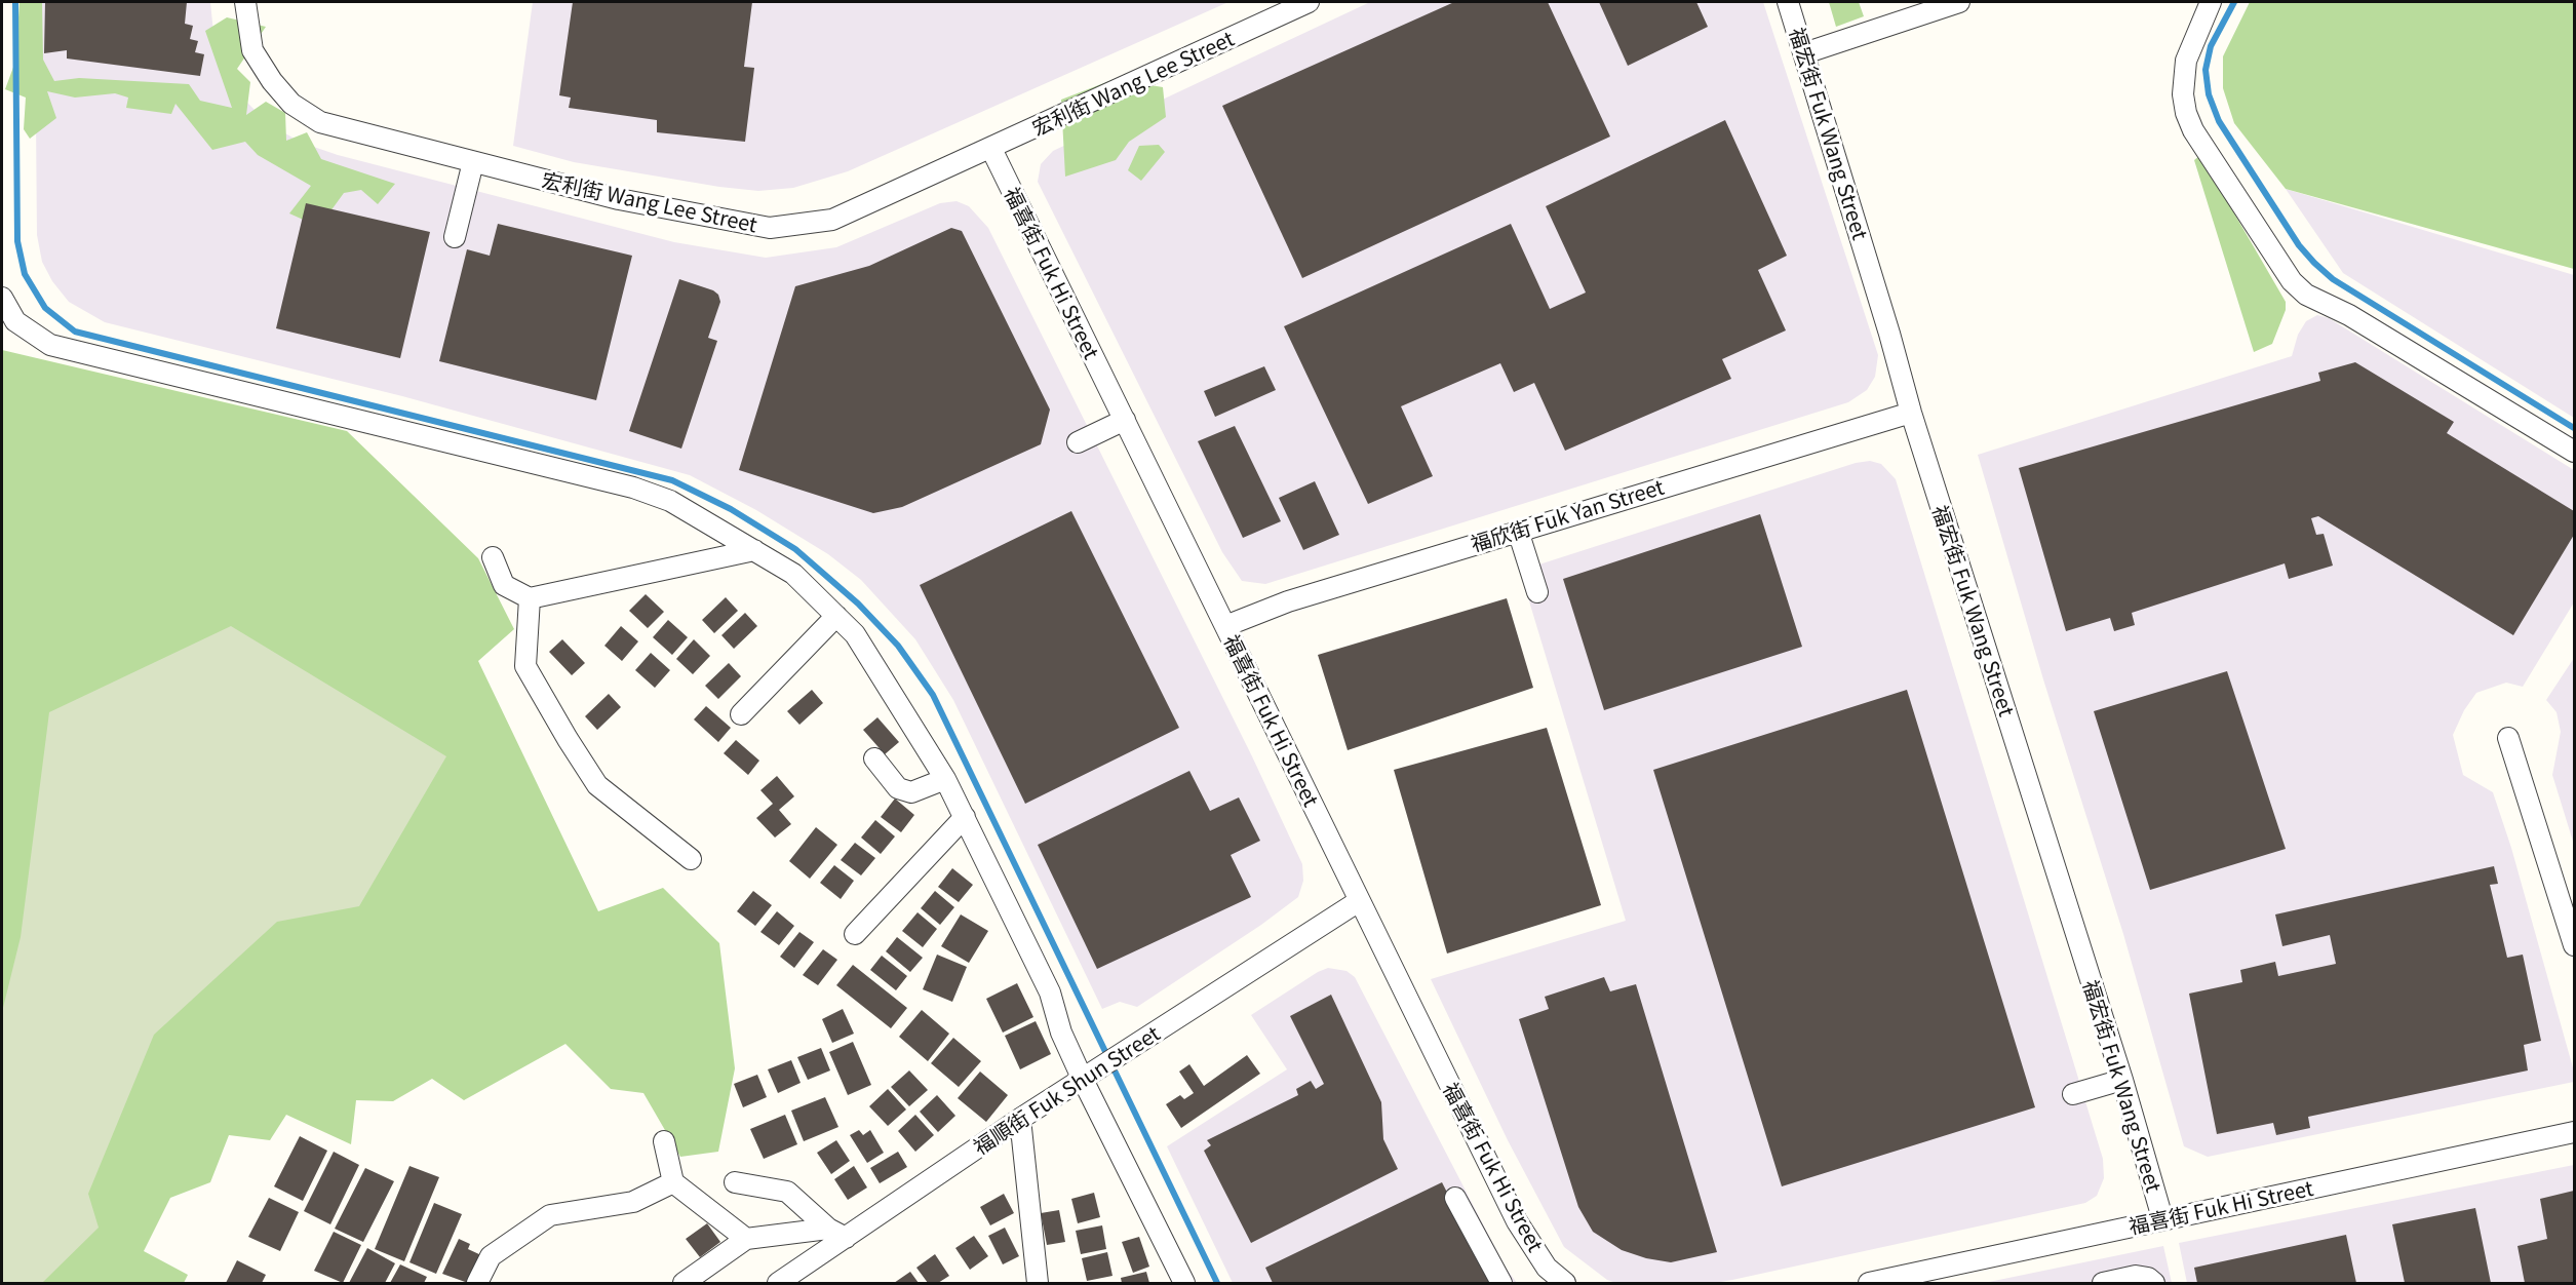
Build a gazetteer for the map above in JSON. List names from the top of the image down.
{
  "streets": {
    "street": [
      "宏利街 Wang Lee Street",
      "福宏街 Fuk Wang Street",
      "福喜街 Fuk Hi Street",
      "福欣街 Fuk Yan Street",
      "福順街 Fuk Shun Street"
    ]
  },
  "crossings": [
    ["宏利街 Wang Lee Street", "福喜街 Fuk Hi Street"],
    ["福宏街 Fuk Wang Street", "福喜街 Fuk Hi Street"],
    ["福宏街 Fuk Wang Street", "福欣街 Fuk Yan Street"],
    ["福喜街 Fuk Hi Street", "福欣街 Fuk Yan Street"],
    ["福喜街 Fuk Hi Street", "福順街 Fuk Shun Street"]
  ]
}
